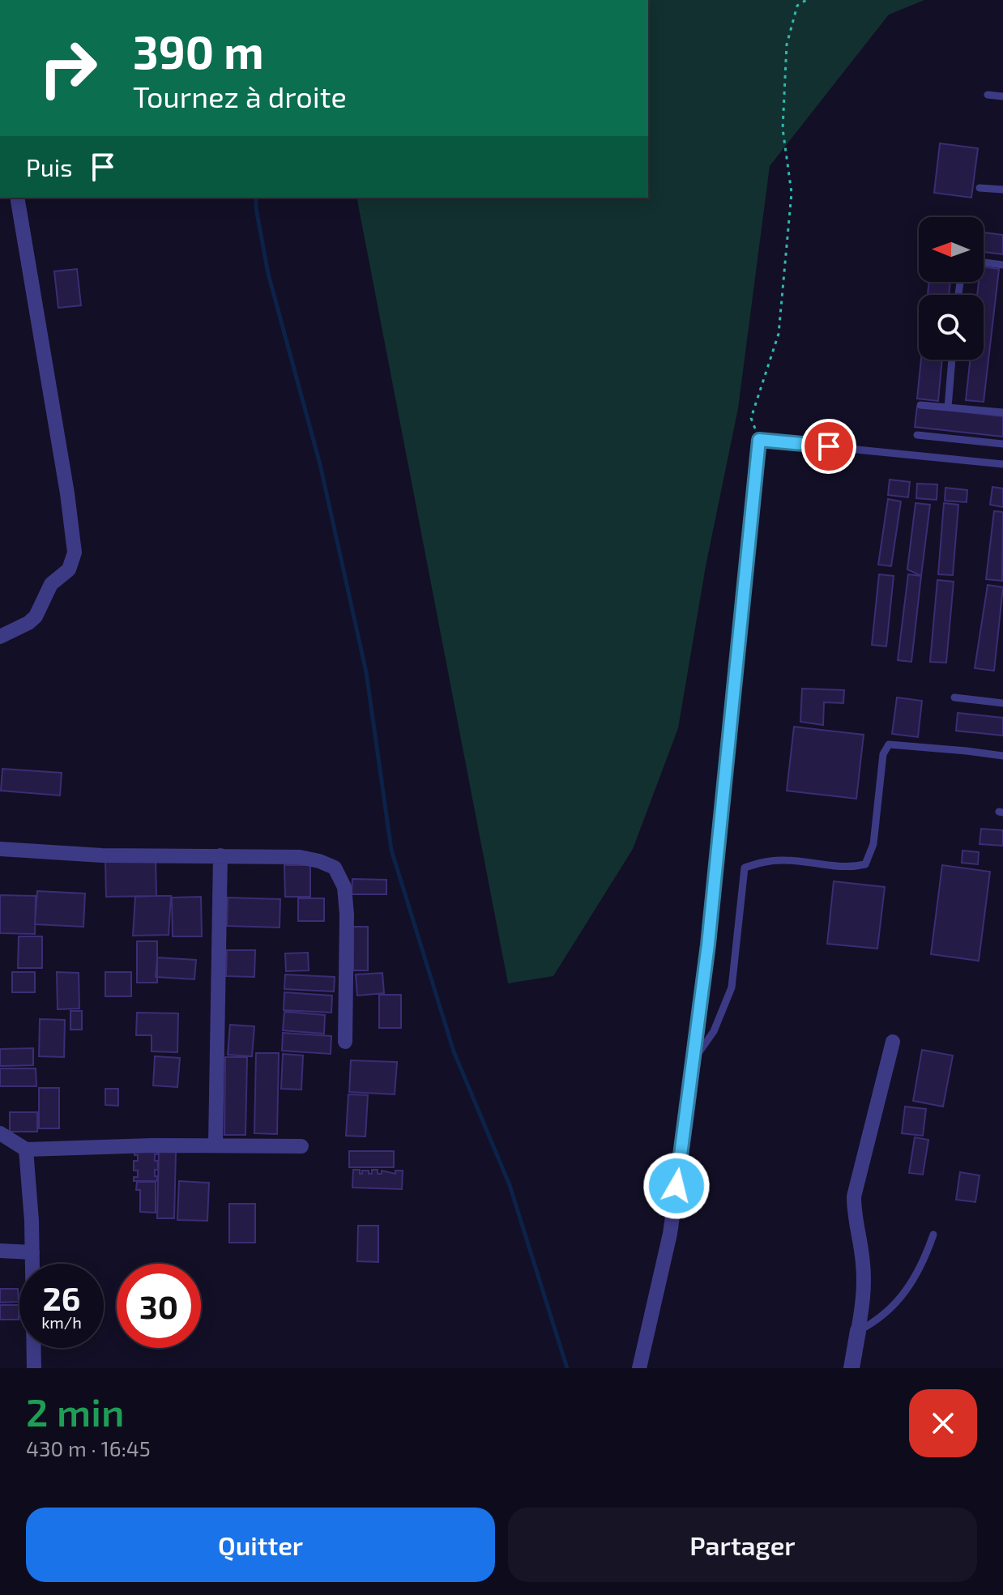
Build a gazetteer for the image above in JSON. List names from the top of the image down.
{
  "north": "left",
  "page": {
    "turn": ["390 m", "Tournez à droite"],
    "then": "Puis",
    "speed": "26 km/h",
    "limit": "30",
    "heading": ["2 min", "430 m · 16:45"],
    "buttons": ["Quitter", "Partager"]
  }
}
